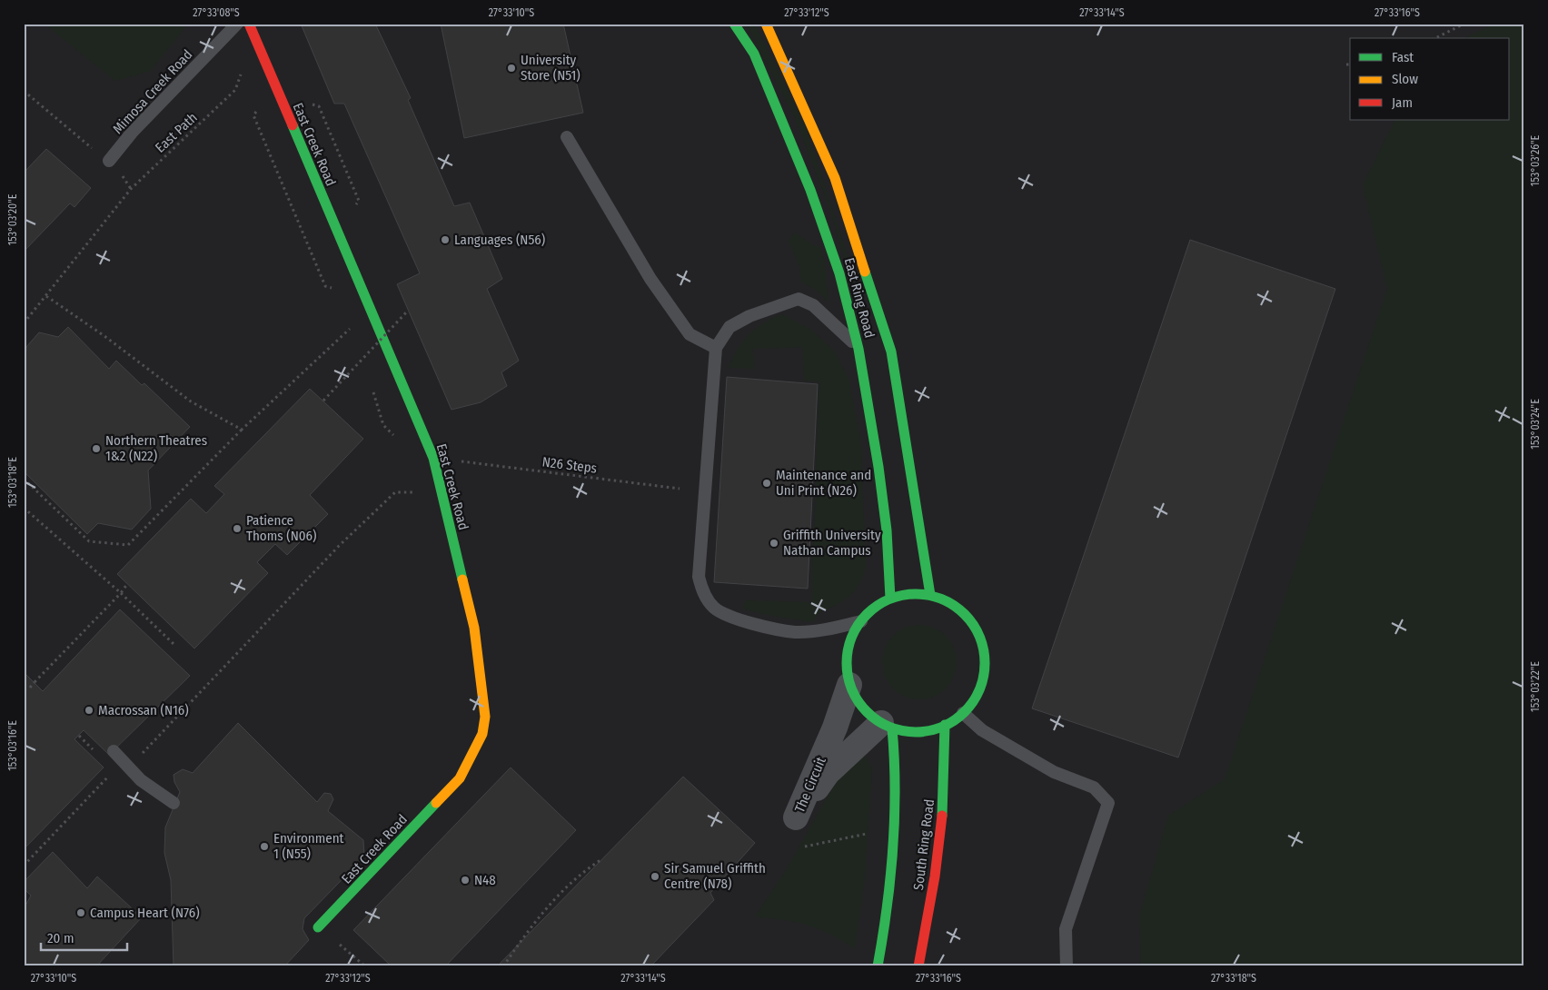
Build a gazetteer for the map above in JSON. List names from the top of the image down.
{
  "streets": {
    "street": [
      "East Creek Road",
      "East Ring Road",
      "The Circuit",
      "South Ring Road"
    ],
    "lane": ["Mimosa Creek Road"],
    "path": ["East Path", "N26 Steps"]
  },
  "crossings": [
    ["East Ring Road", "The Circuit"],
    ["East Ring Road", "South Ring Road"],
    ["The Circuit", "South Ring Road"]
  ],
  "places": [
    "University Store (N51)",
    "Languages (N56)",
    "Northern Theatres 1&2 (N22)",
    "Maintenance and Uni Print (N26)",
    "Patience Thoms (N06)",
    "Griffith University Nathan Campus",
    "Macrossan (N16)",
    "Environment 1 (N55)",
    "Sir Samuel Griffith Centre (N78)",
    "N48",
    "Campus Heart (N76)"
  ],
  "legend": ["Fast", "Slow", "Jam"],
  "scale_bar": "20 m",
  "coordinates": [
    "27°33'08\"S",
    "27°33'10\"S",
    "27°33'12\"S",
    "27°33'14\"S",
    "27°33'16\"S",
    "153°03'26\"E",
    "153°03'20\"E",
    "153°03'24\"E",
    "153°03'18\"E",
    "153°03'22\"E",
    "153°03'16\"E",
    "27°33'18\"S"
  ]
}
